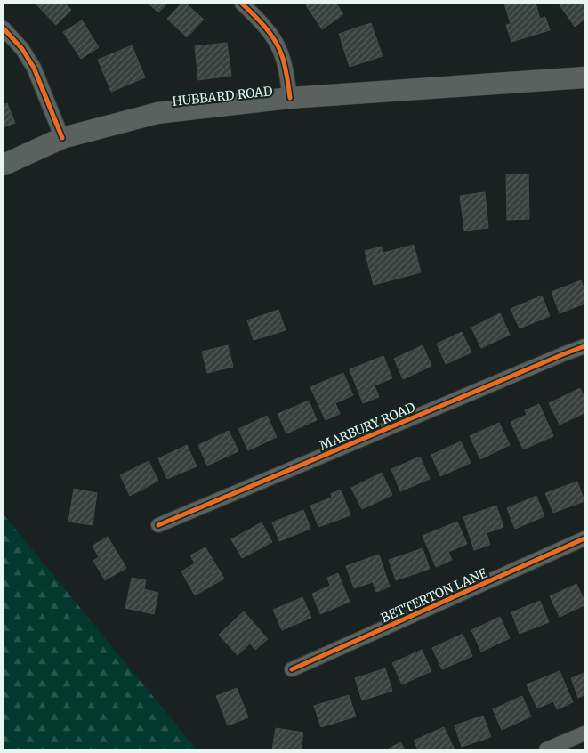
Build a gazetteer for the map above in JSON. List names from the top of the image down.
{
  "streets": {
    "main road": ["HUBBARD ROAD"],
    "street": ["MARBURY ROAD", "BETTERTON LANE"]
  }
}
